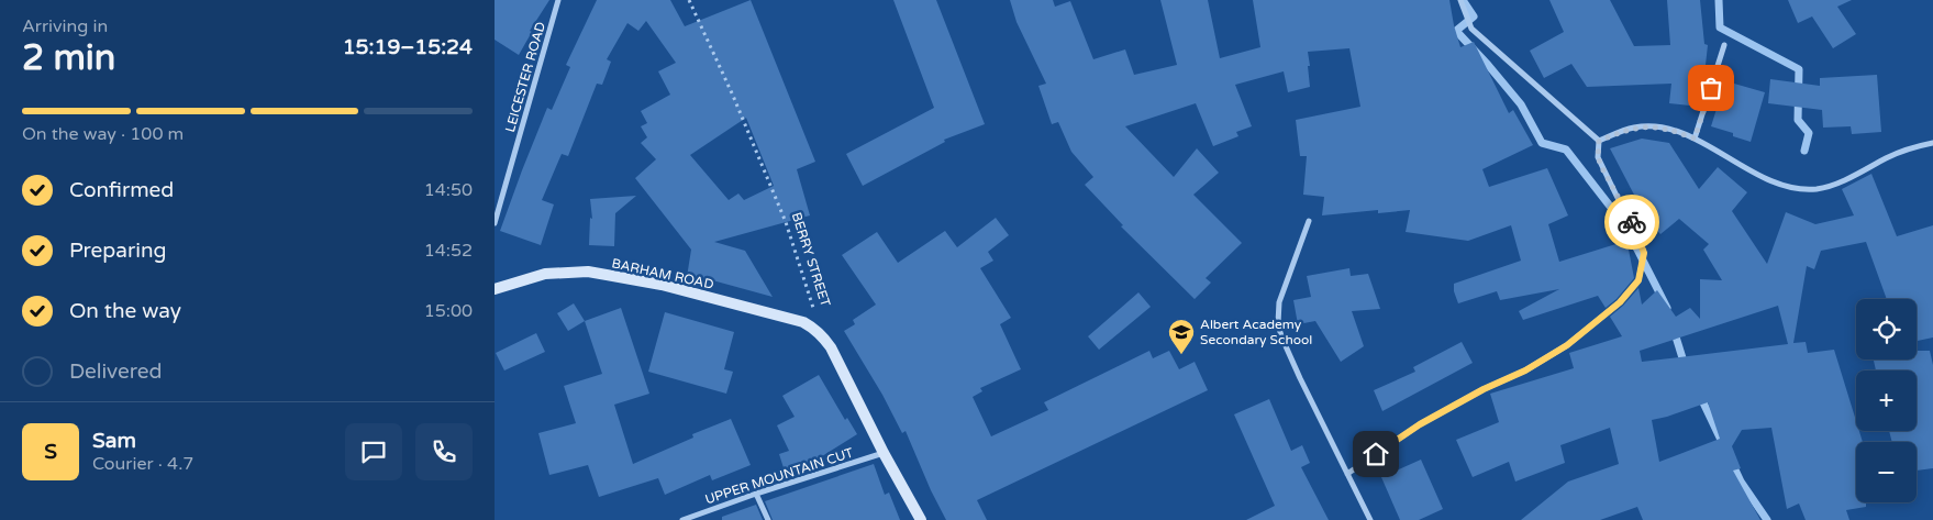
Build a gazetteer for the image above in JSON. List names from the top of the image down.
{
  "streets": {
    "street": ["LEICESTER ROAD", "BARHAM ROAD", "UPPER MOUNTAIN CUT"],
    "path": ["BERRY STREET"]
  },
  "crossings": [
    ["BERRY STREET", "BARHAM ROAD"]
  ],
  "places": {
    "school or university": ["Albert Academy Secondary School"]
  },
  "page": {
    "heading": ["2 min", "Arriving in", "15:19–15:24"],
    "panel": ["Sam", "Courier · 4.7"],
    "bar": "On the way · 100 m",
    "list": [
      ["Confirmed", "14:50"],
      ["Preparing", "14:52"],
      ["On the way", "15:00"],
      "Delivered"
    ],
    "map_buttons": ["+", "−"],
    "round": "S"
  }
}
